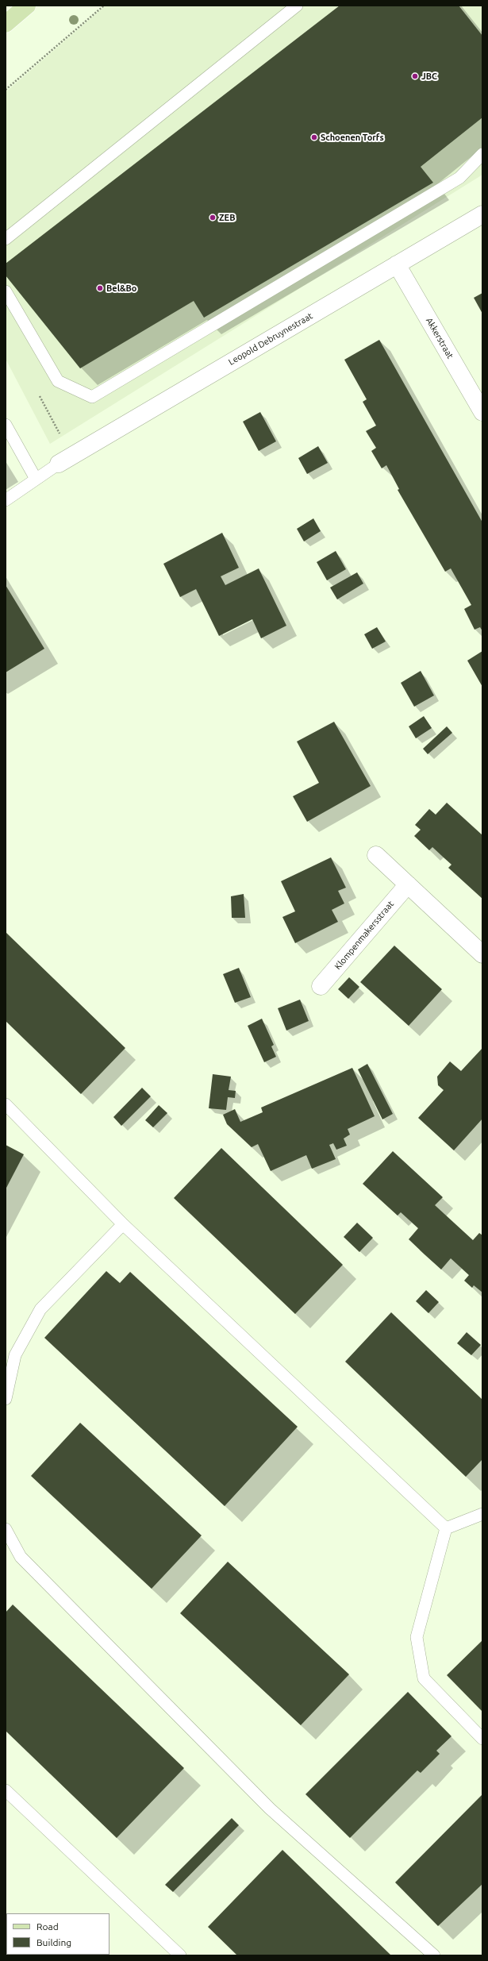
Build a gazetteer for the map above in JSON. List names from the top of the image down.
{
  "streets": {
    "street": ["Akkerstraat", "Leopold Debruynestraat", "Klompenmakersstraat"]
  },
  "crossings": [
    ["Akkerstraat", "Leopold Debruynestraat"]
  ],
  "places": [
    "JBC",
    "Schoenen Torfs",
    "ZEB",
    "Bel&Bo"
  ],
  "legend": ["Road", "Building"]
}
